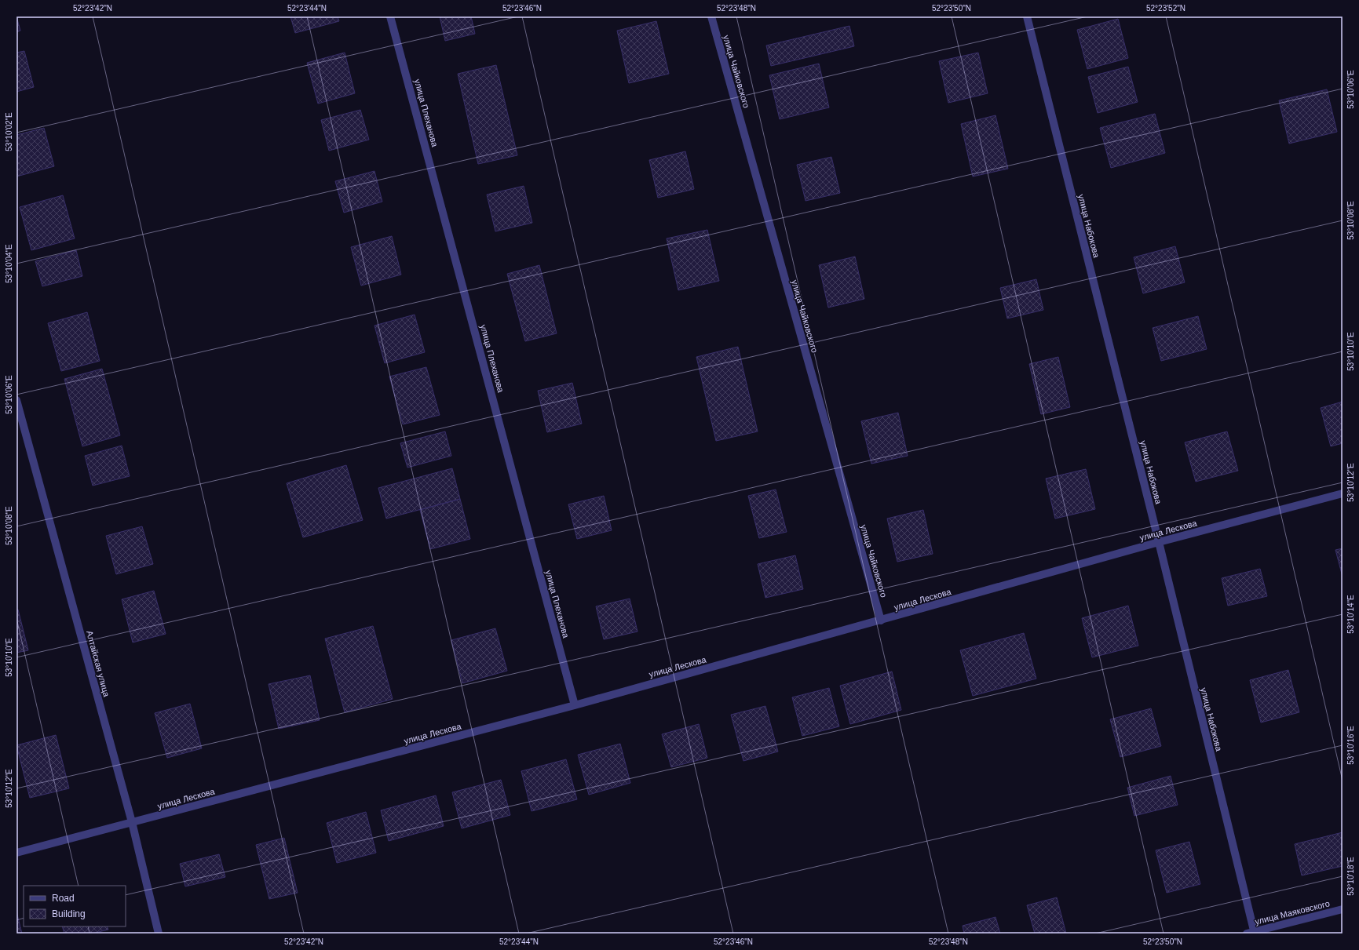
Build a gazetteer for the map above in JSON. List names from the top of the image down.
{
  "streets": {
    "street": [
      "улица Чайковского",
      "улица Плеханова",
      "улица Набокова",
      "улица Лескова",
      "Алтайская улица",
      "улица Маяковского"
    ]
  },
  "crossings": [
    ["улица Чайковского", "улица Лескова"],
    ["улица Плеханова", "улица Лескова"],
    ["улица Набокова", "улица Лескова"],
    ["улица Набокова", "улица Маяковского"],
    ["улица Лескова", "Алтайская улица"]
  ],
  "legend": ["Road", "Building"],
  "coordinates": [
    "52°23'42\"N",
    "52°23'44\"N",
    "52°23'46\"N",
    "52°23'48\"N",
    "52°23'50\"N",
    "52°23'52\"N",
    "53°10'06\"E",
    "53°10'02\"E",
    "53°10'08\"E",
    "53°10'04\"E",
    "53°10'10\"E",
    "53°10'12\"E",
    "53°10'14\"E",
    "53°10'16\"E",
    "53°10'18\"E"
  ]
}
